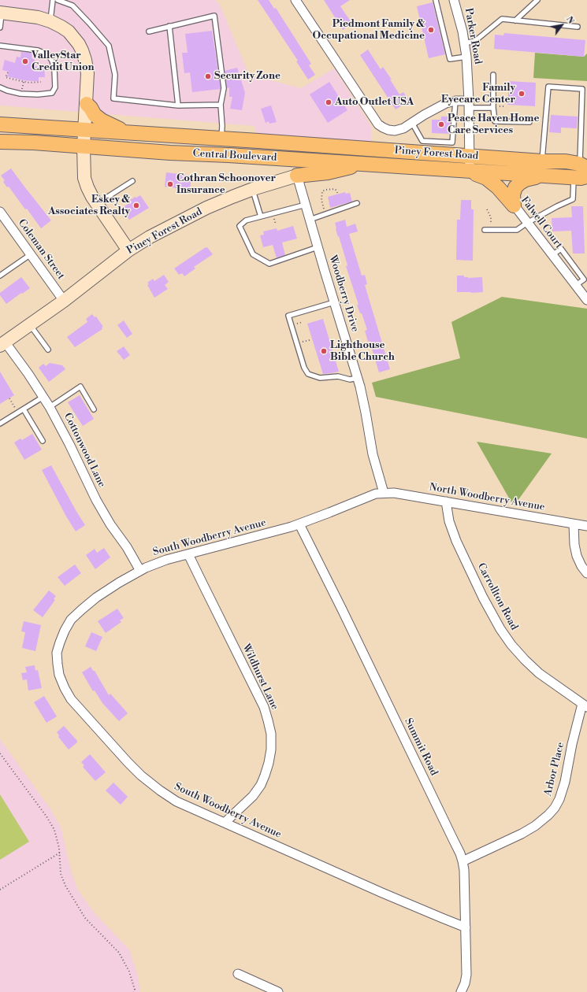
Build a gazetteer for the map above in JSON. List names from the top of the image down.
{
  "streets": {
    "main road": ["Piney Forest Road", "Central Boulevard"],
    "street": [
      "Parker Road",
      "Falwell Court",
      "Coleman Street",
      "Woodberry Drive",
      "Cottonwood Lane",
      "North Woodberry Avenue",
      "South Woodberry Avenue",
      "Carrollton Road",
      "Wildhurst Lane",
      "Summit Road",
      "Arbor Place"
    ]
  },
  "crossings": [
    ["Parker Road", "Piney Forest Road"],
    ["Parker Road", "Central Boulevard"],
    ["Parker Road", "Falwell Court"],
    ["Piney Forest Road", "Central Boulevard"],
    ["Piney Forest Road", "Falwell Court"],
    ["Piney Forest Road", "Coleman Street"],
    ["Piney Forest Road", "Woodberry Drive"],
    ["Piney Forest Road", "Cottonwood Lane"],
    ["Woodberry Drive", "North Woodberry Avenue"],
    ["Woodberry Drive", "South Woodberry Avenue"],
    ["Cottonwood Lane", "South Woodberry Avenue"],
    ["North Woodberry Avenue", "South Woodberry Avenue"],
    ["North Woodberry Avenue", "Carrollton Road"],
    ["South Woodberry Avenue", "Wildhurst Lane"],
    ["South Woodberry Avenue", "Summit Road"],
    ["Carrollton Road", "Arbor Place"],
    ["Summit Road", "Arbor Place"]
  ],
  "places": [
    "Piedmont Family & Occupational Medicine",
    "ValleyStar Credit Union",
    "Security Zone",
    "Family Eyecare Center",
    "Auto Outlet USA",
    "Peace Haven Home Care Services",
    "Cothran Schoonover Insurance",
    "Eskey & Associates Realty",
    "Lighthouse Bible Church"
  ],
  "north": "top right"
}
